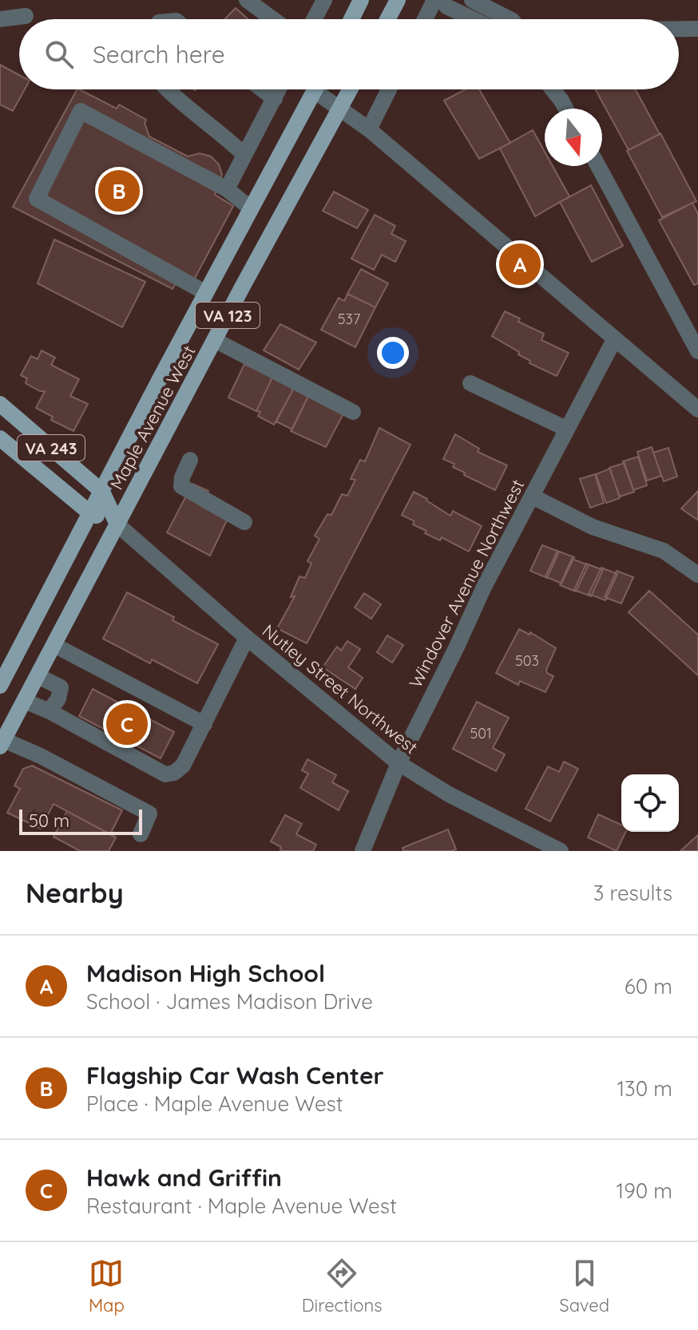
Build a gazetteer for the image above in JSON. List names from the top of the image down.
{
  "streets": {
    "main road": ["VA 123", "Maple Avenue West", "VA 243"],
    "street": ["Windover Avenue Northwest", "Nutley Street Northwest"]
  },
  "crossings": [
    ["VA 123", "Maple Avenue West"],
    ["Maple Avenue West", "VA 243"],
    ["Maple Avenue West", "Nutley Street Northwest"],
    ["VA 243", "Nutley Street Northwest"],
    ["Windover Avenue Northwest", "Nutley Street Northwest"]
  ],
  "house_numbers": ["537", "503", "501"],
  "scale_bar": "50 m",
  "north": "bottom",
  "page": {
    "search": "Search here",
    "pins": ["B", "A", "C"],
    "scale": "50 m",
    "heading": ["Nearby", "3 results"],
    "list": [
      {
        "mark": "A",
        "name": "Madison High School",
        "note": "School · James Madison Drive",
        "value": "60 m"
      },
      {
        "mark": "B",
        "name": "Flagship Car Wash Center",
        "note": "Place · Maple Avenue West",
        "value": "130 m"
      },
      {
        "mark": "C",
        "name": "Hawk and Griffin",
        "note": "Restaurant · Maple Avenue West",
        "value": "190 m"
      }
    ],
    "nav": ["Map", "Directions", "Saved"]
  }
}
